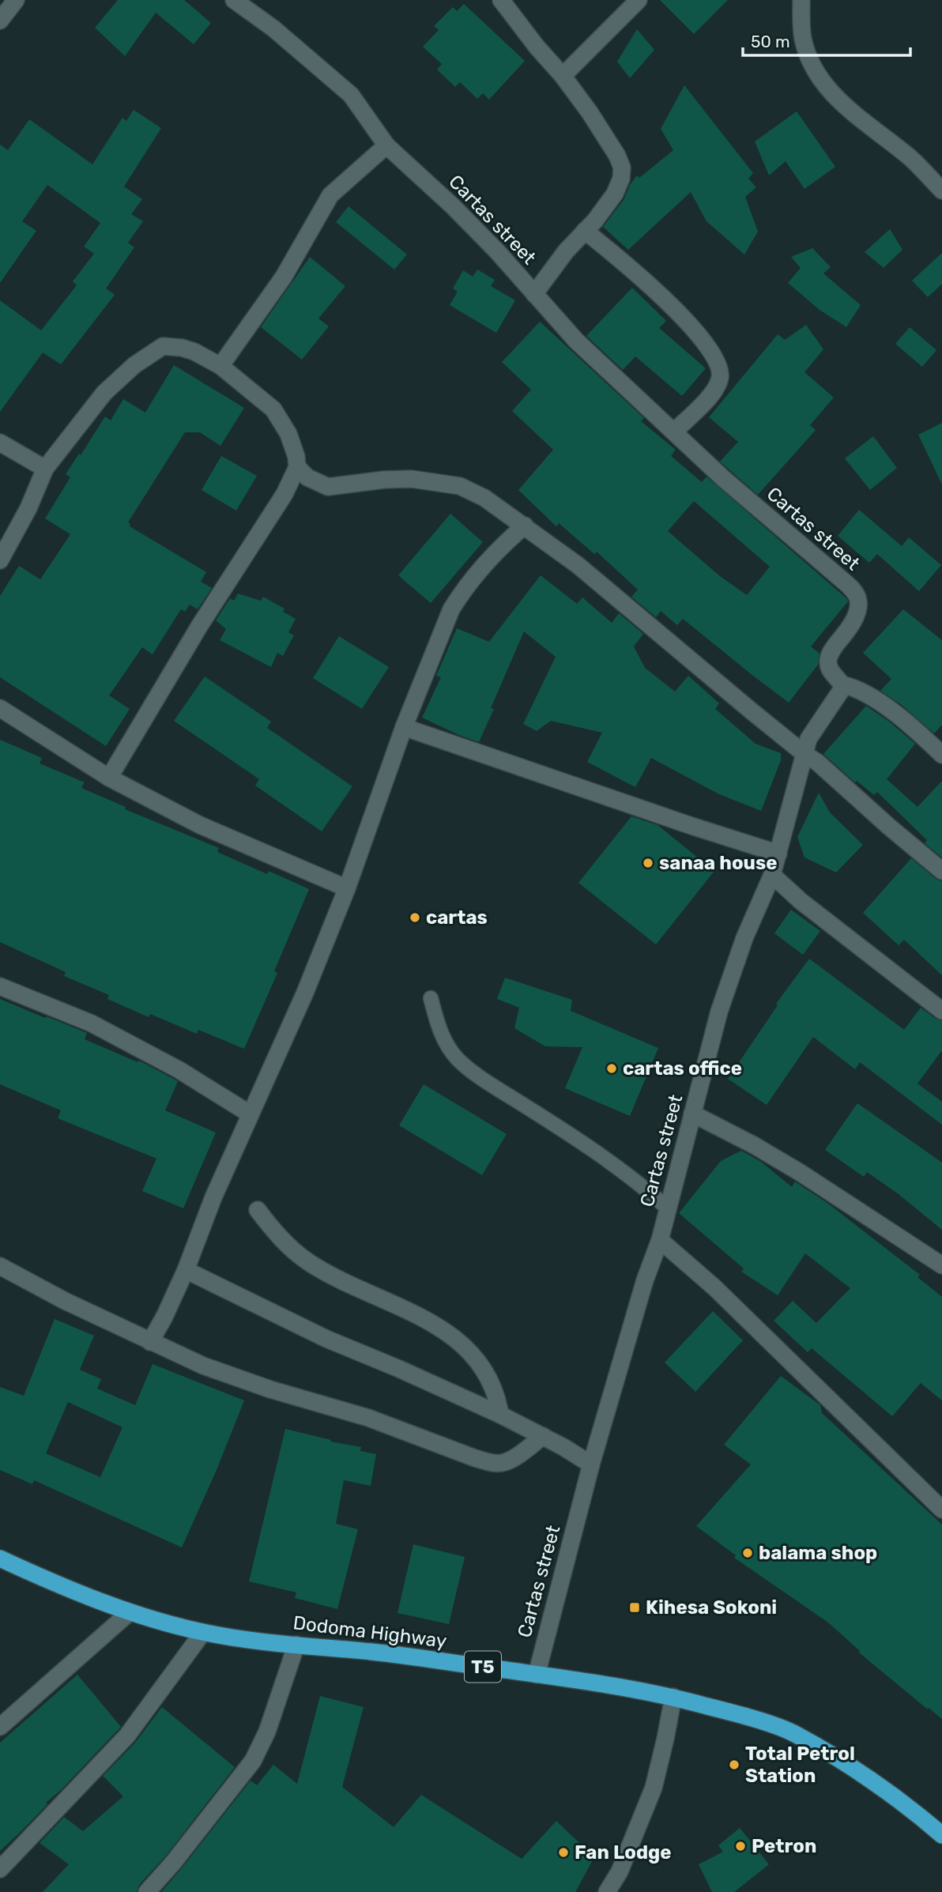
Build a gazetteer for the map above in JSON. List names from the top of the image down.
{
  "streets": {
    "highway": ["Dodoma Highway", "T5"],
    "street": ["Cartas street"]
  },
  "crossings": [
    ["Cartas street", "Dodoma Highway"]
  ],
  "places": {
    "other": [
      "sanaa house",
      "cartas",
      "cartas office",
      "balama shop",
      "Total Petrol Station",
      "Petron",
      "Fan Lodge"
    ],
    "transit": ["Kihesa Sokoni"]
  },
  "scale_bar": "50 m"
}
